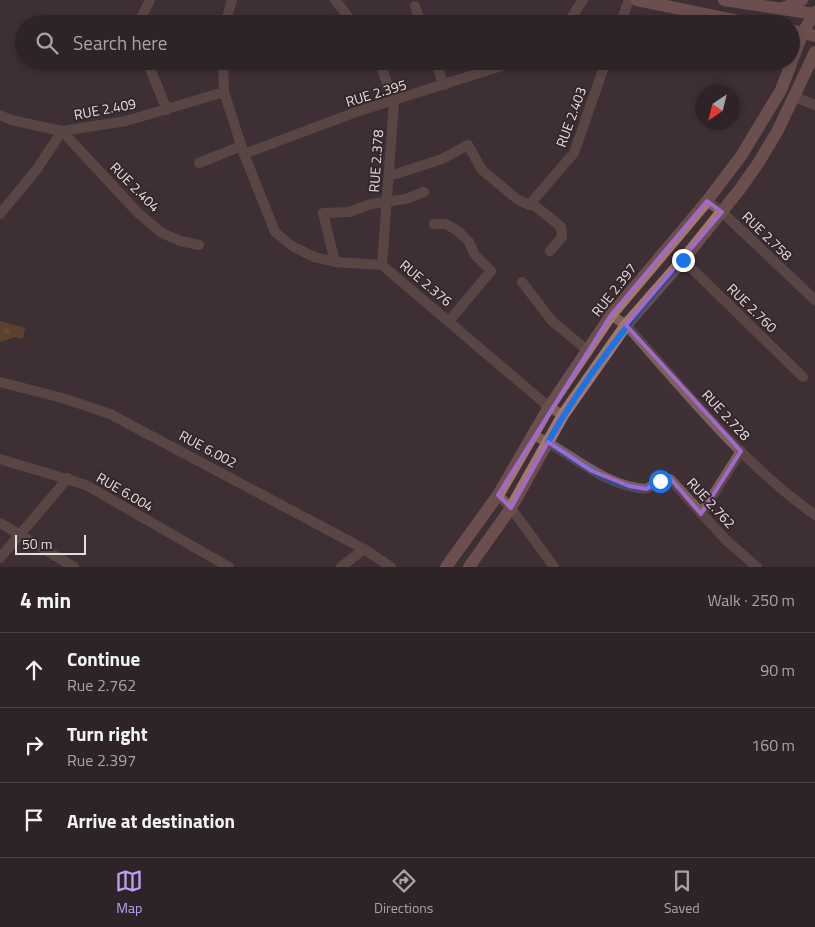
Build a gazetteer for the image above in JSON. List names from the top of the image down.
{
  "streets": {
    "main road": ["RUE 2.397"],
    "street": [
      "RUE 2.395",
      "RUE 2.409",
      "RUE 2.403",
      "RUE 2.378",
      "RUE 2.404",
      "RUE 2.758",
      "RUE 2.376",
      "RUE 2.760",
      "RUE 2.728",
      "RUE 6.002",
      "RUE 6.004",
      "RUE 2.762"
    ]
  },
  "crossings": [
    ["RUE 2.395", "RUE 2.378"],
    ["RUE 2.395", "RUE 2.376"],
    ["RUE 2.409", "RUE 2.404"],
    ["RUE 2.409", "RUE 2.376"],
    ["RUE 2.378", "RUE 2.376"],
    ["RUE 2.758", "RUE 2.397"],
    ["RUE 2.376", "RUE 2.397"],
    ["RUE 2.397", "RUE 2.728"],
    ["RUE 2.397", "RUE 2.762"]
  ],
  "scale_bar": "50 m",
  "north": "bottom left",
  "page": {
    "search": "Search here",
    "scale": "50 m",
    "heading": ["4 min", "Walk · 250 m"],
    "list": [
      ["Continue", "Rue 2.762", "90 m"],
      ["Turn right", "Rue 2.397", "160 m"],
      "Arrive at destination"
    ],
    "nav": ["Map", "Directions", "Saved"]
  }
}
